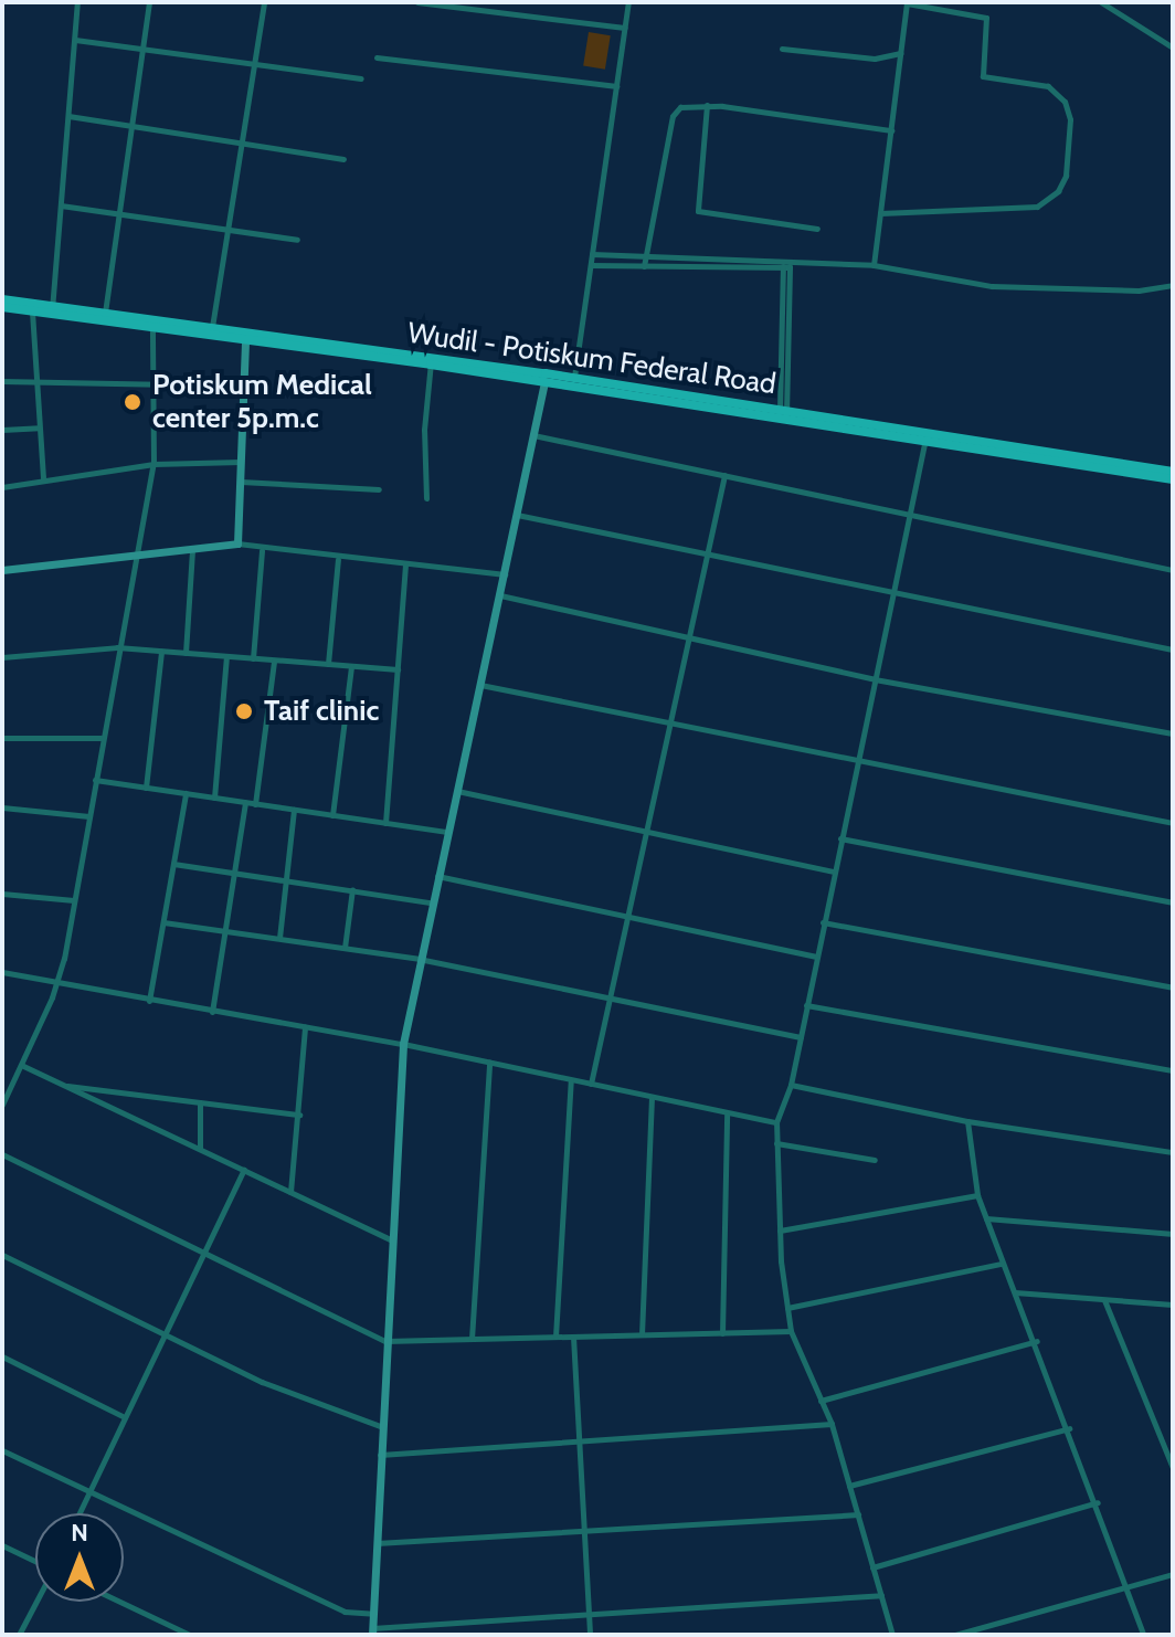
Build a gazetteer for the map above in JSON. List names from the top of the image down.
{
  "streets": {
    "main road": ["Wudil - Potiskum Federal Road"]
  },
  "places": ["Potiskum Medical center 5p.m.c", "Taif clinic"],
  "north": "top"
}
